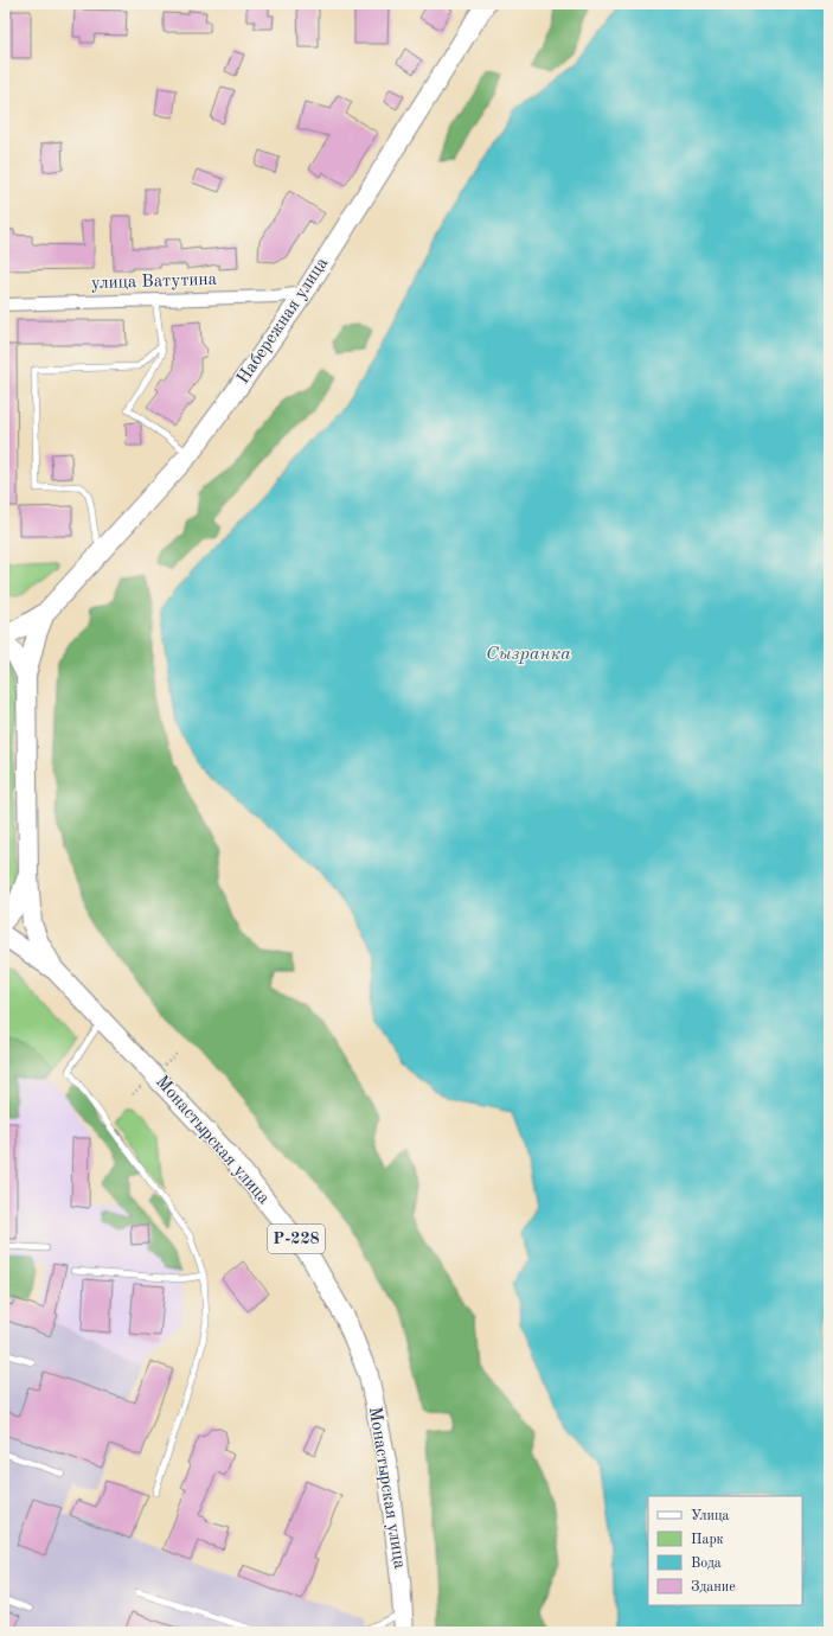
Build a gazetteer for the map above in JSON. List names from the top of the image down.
{
  "streets": {
    "main road": ["Набережная улица", "Монастырская улица", "Р-228"],
    "street": ["улица Ватутина"]
  },
  "crossings": [
    ["улица Ватутина", "Набережная улица"],
    ["Монастырская улица", "Р-228"]
  ],
  "water": ["Сызранка"],
  "legend": [
    "Улица",
    "Парк",
    "Вода",
    "Здание"
  ]
}
